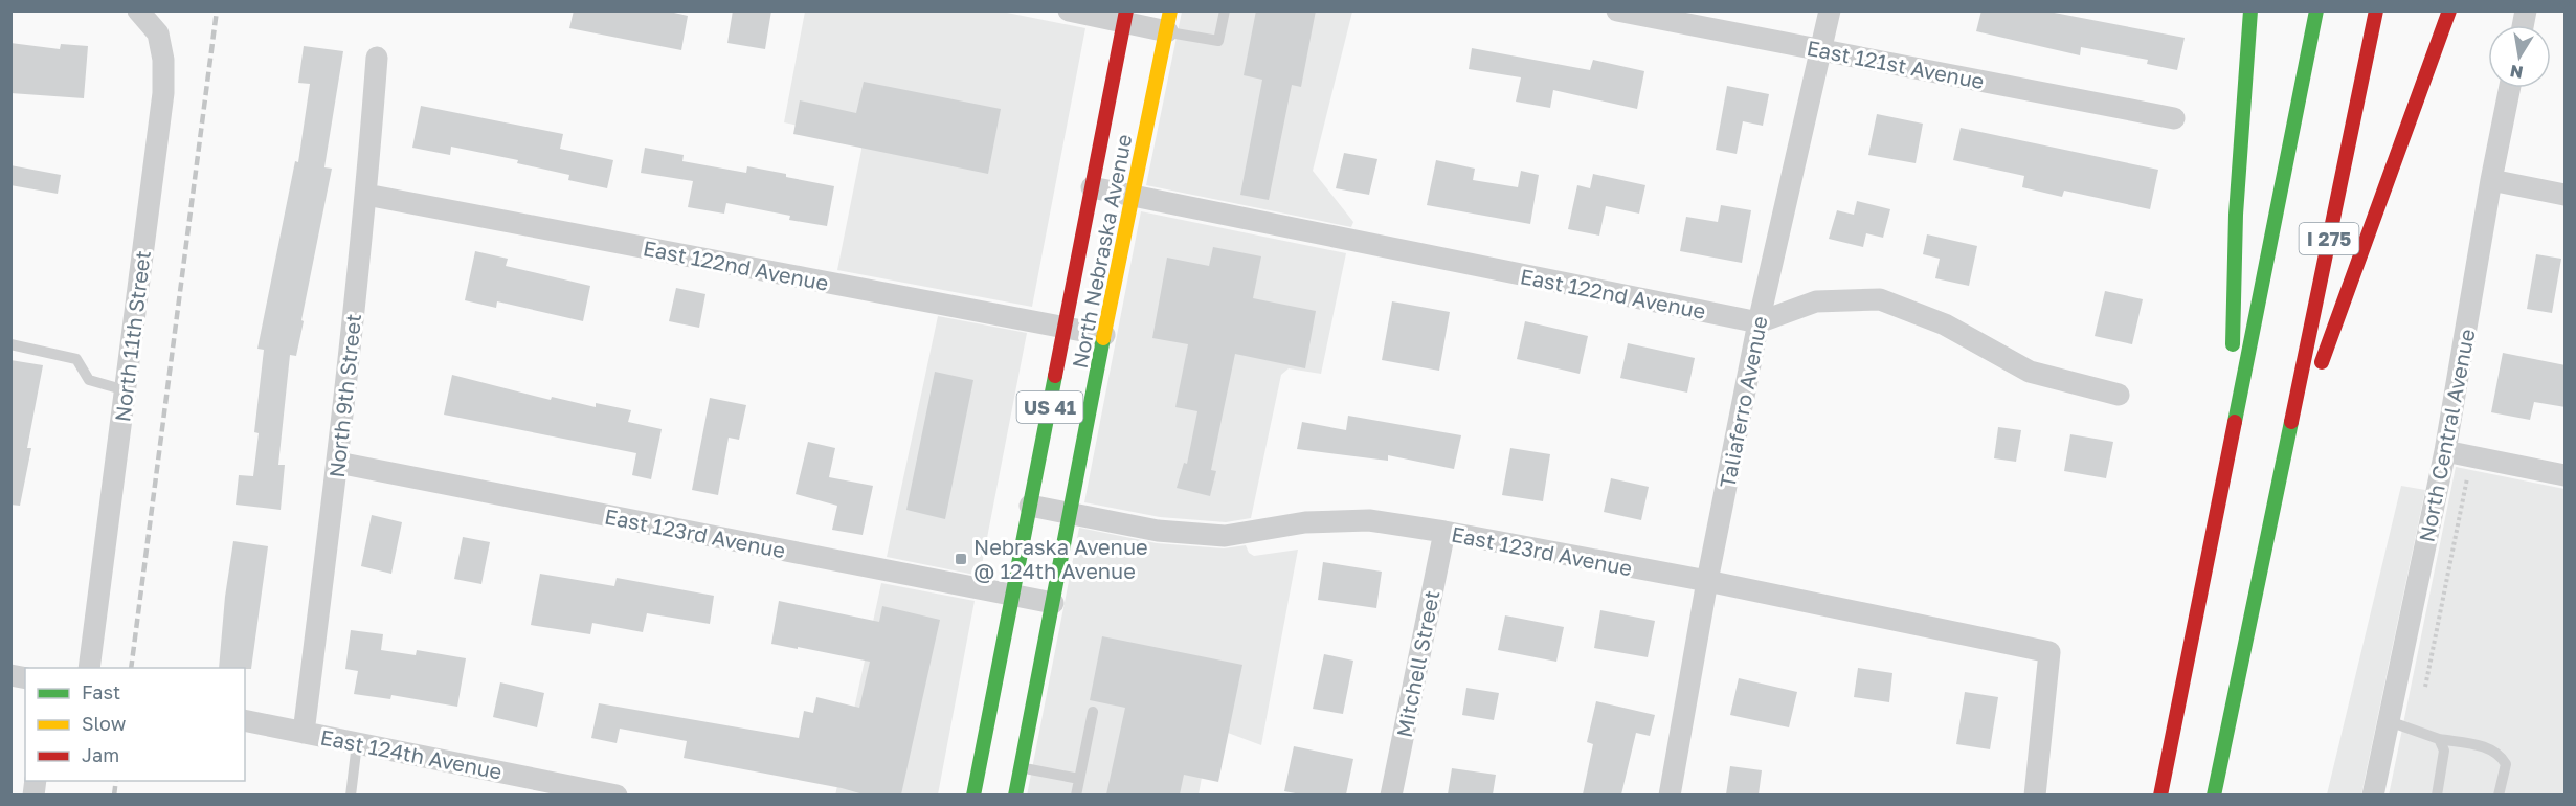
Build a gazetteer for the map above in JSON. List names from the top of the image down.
{
  "streets": {
    "main road": ["I 275", "North Nebraska Avenue", "US 41"],
    "street": [
      "East 121st Avenue",
      "East 122nd Avenue",
      "North 11th Street",
      "North 9th Street",
      "Taliaferro Avenue",
      "North Central Avenue",
      "East 123rd Avenue",
      "Mitchell Street",
      "East 124th Avenue"
    ]
  },
  "crossings": [
    ["East 121st Avenue", "Taliaferro Avenue"],
    ["North Nebraska Avenue", "East 122nd Avenue"],
    ["North Nebraska Avenue", "East 123rd Avenue"],
    ["East 122nd Avenue", "North 9th Street"],
    ["East 122nd Avenue", "Taliaferro Avenue"],
    ["North 9th Street", "East 123rd Avenue"],
    ["North 9th Street", "East 124th Avenue"],
    ["Taliaferro Avenue", "East 123rd Avenue"],
    ["East 123rd Avenue", "Mitchell Street"]
  ],
  "places": {
    "transit": ["Nebraska Avenue @ 124th Avenue"]
  },
  "legend": ["Fast", "Slow", "Jam"],
  "north": "bottom"
}
